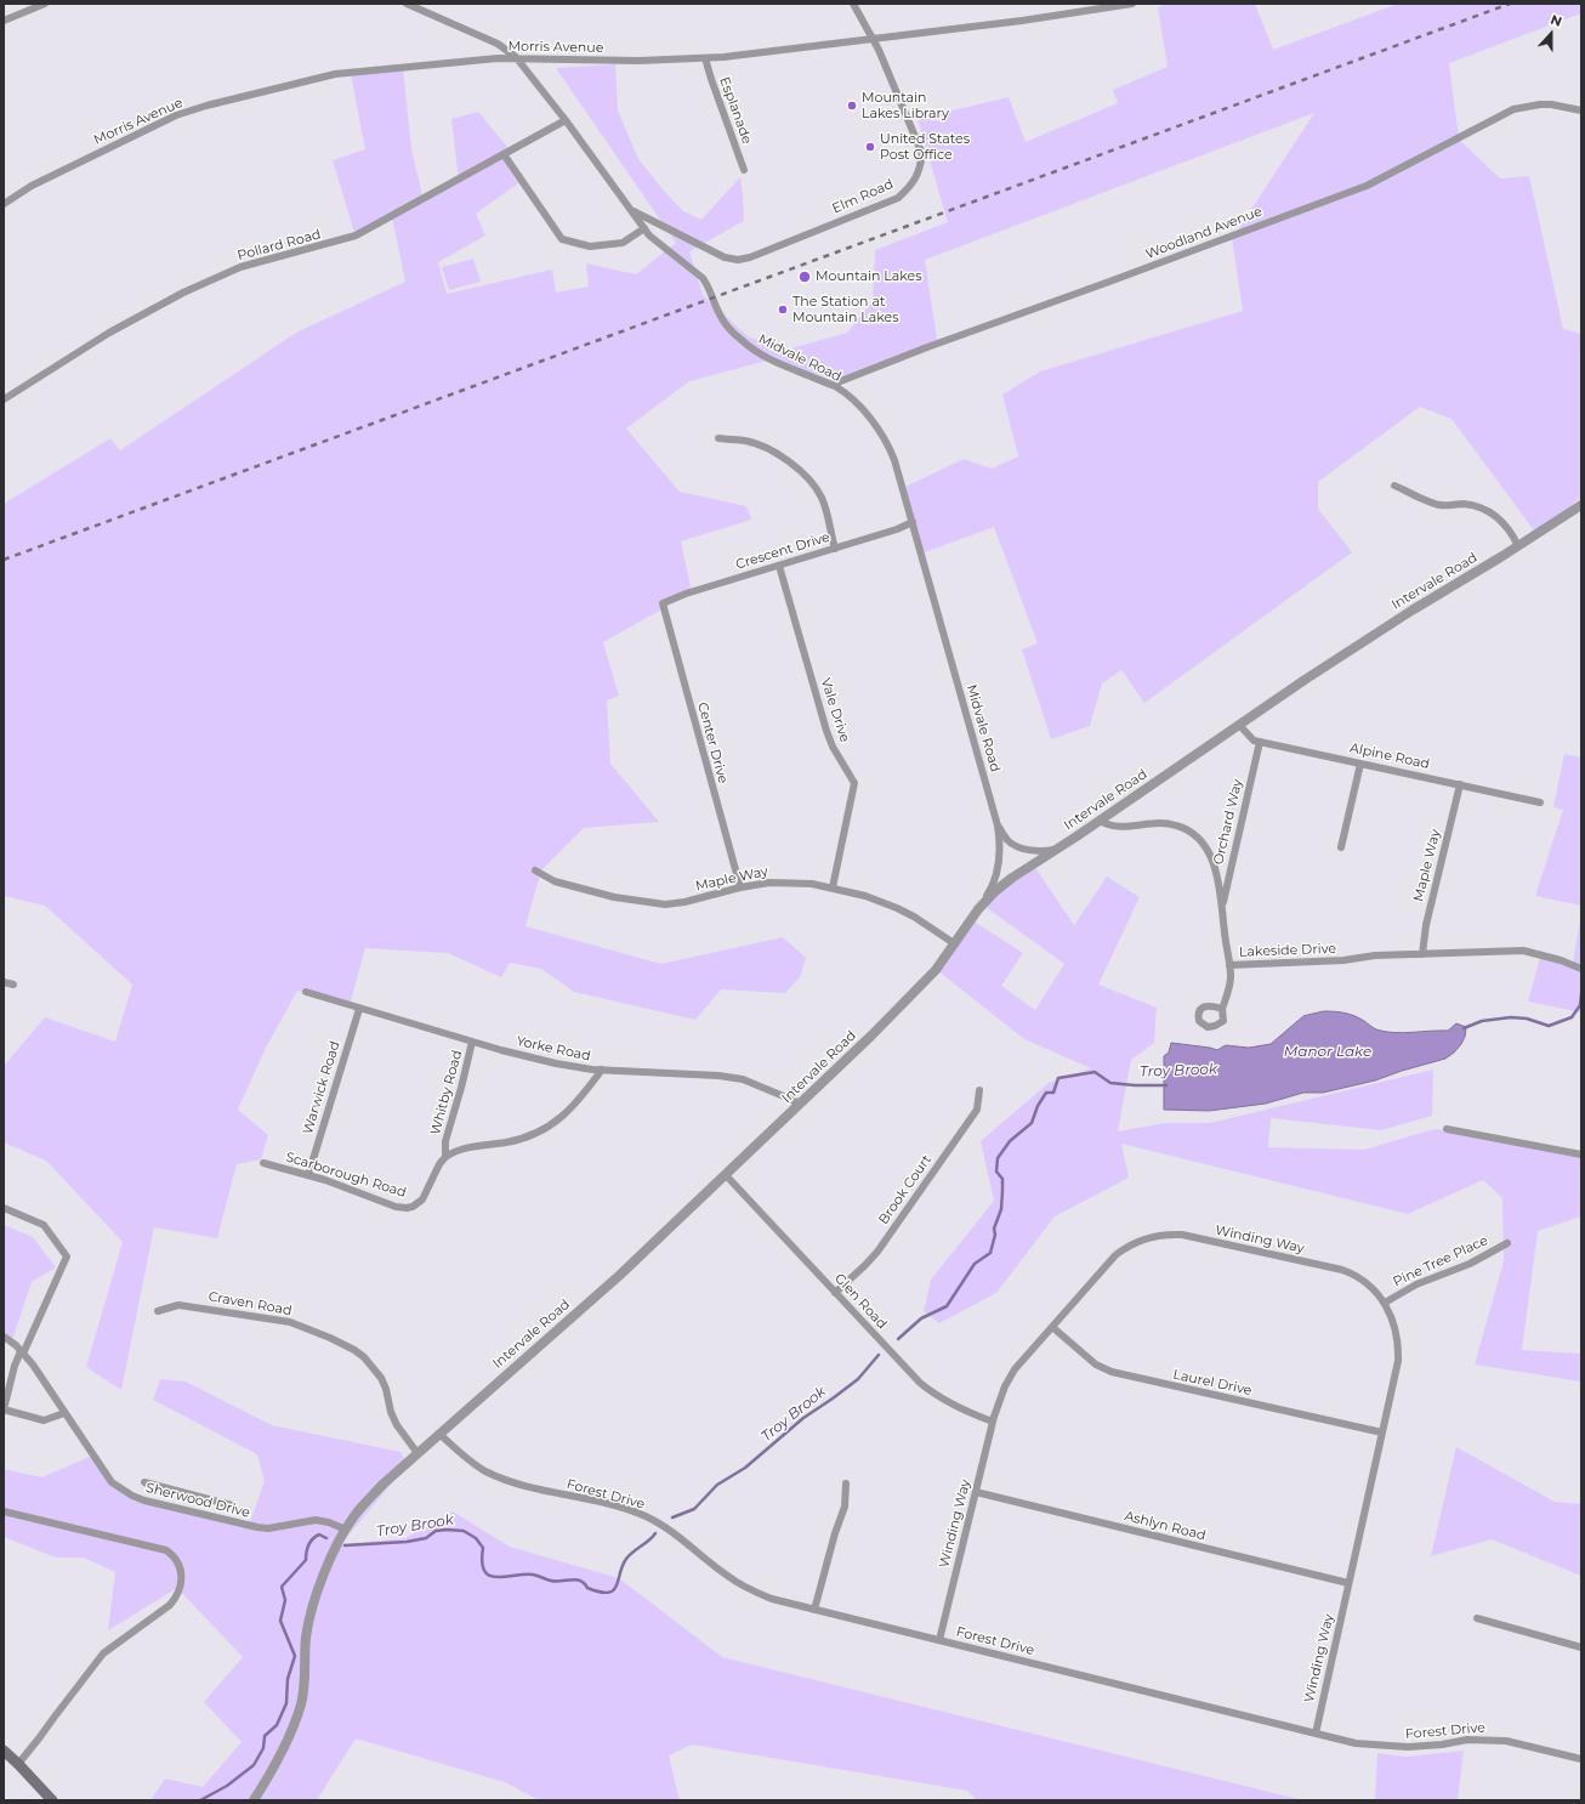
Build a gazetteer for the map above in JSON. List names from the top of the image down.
{
  "streets": {
    "street": [
      "Morris Avenue",
      "Esplanade",
      "Elm Road",
      "Woodland Avenue",
      "Pollard Road",
      "Midvale Road",
      "Crescent Drive",
      "Intervale Road",
      "Vale Drive",
      "Center Drive",
      "Alpine Road",
      "Orchard Way",
      "Maple Way",
      "Lakeside Drive",
      "Yorke Road",
      "Warwick Road",
      "Whitby Road",
      "Scarborough Road",
      "Brook Court",
      "Winding Way",
      "Pine Tree Place",
      "Glen Road",
      "Craven Road",
      "Laurel Drive",
      "Forest Drive",
      "Sherwood Drive",
      "Ashlyn Road"
    ]
  },
  "crossings": [
    ["Morris Avenue", "Esplanade"],
    ["Morris Avenue", "Elm Road"],
    ["Morris Avenue", "Midvale Road"],
    ["Elm Road", "Midvale Road"],
    ["Woodland Avenue", "Midvale Road"],
    ["Pollard Road", "Midvale Road"],
    ["Midvale Road", "Crescent Drive"],
    ["Midvale Road", "Intervale Road"],
    ["Crescent Drive", "Vale Drive"],
    ["Crescent Drive", "Center Drive"],
    ["Intervale Road", "Alpine Road"],
    ["Intervale Road", "Maple Way"],
    ["Intervale Road", "Lakeside Drive"],
    ["Intervale Road", "Yorke Road"],
    ["Intervale Road", "Glen Road"],
    ["Intervale Road", "Craven Road"],
    ["Intervale Road", "Forest Drive"],
    ["Intervale Road", "Sherwood Drive"],
    ["Vale Drive", "Maple Way"],
    ["Center Drive", "Maple Way"],
    ["Alpine Road", "Orchard Way"],
    ["Alpine Road", "Maple Way"],
    ["Orchard Way", "Lakeside Drive"],
    ["Maple Way", "Lakeside Drive"],
    ["Yorke Road", "Warwick Road"],
    ["Yorke Road", "Whitby Road"],
    ["Warwick Road", "Scarborough Road"],
    ["Whitby Road", "Scarborough Road"],
    ["Brook Court", "Glen Road"],
    ["Winding Way", "Pine Tree Place"],
    ["Winding Way", "Glen Road"],
    ["Winding Way", "Laurel Drive"],
    ["Winding Way", "Forest Drive"],
    ["Winding Way", "Ashlyn Road"]
  ],
  "water": ["Manor Lake", "Troy Brook"],
  "places": [
    "Mountain Lakes Library",
    "United States Post Office",
    "Mountain Lakes",
    "The Station at Mountain Lakes"
  ],
  "north": "top"
}
